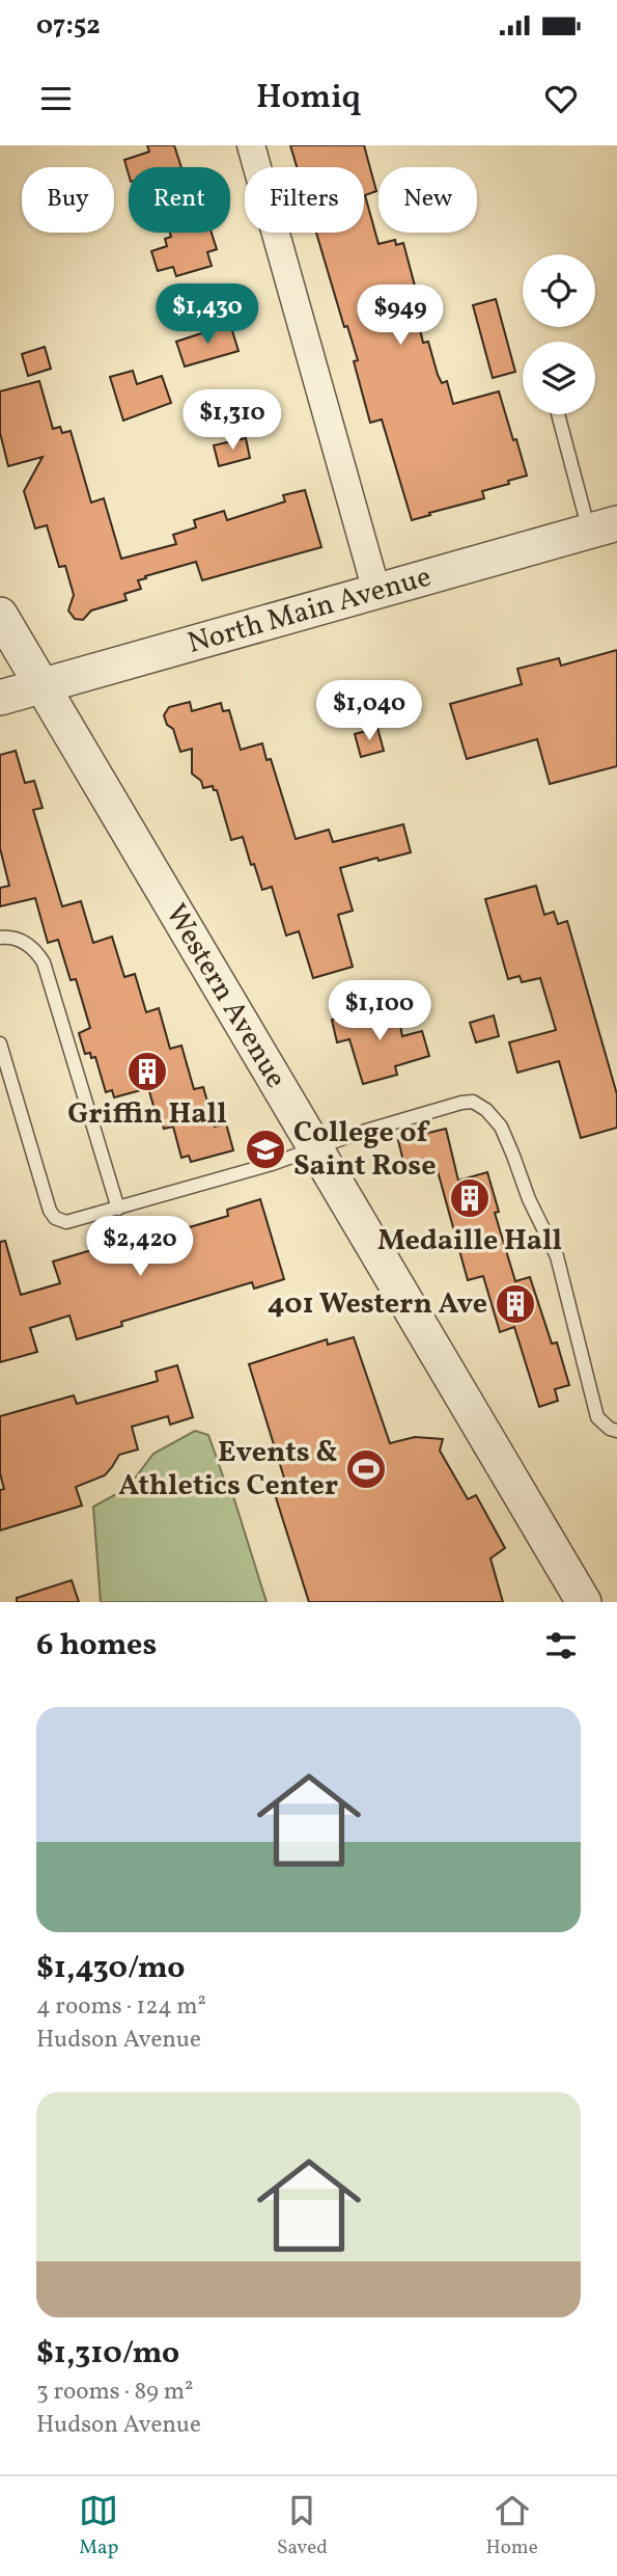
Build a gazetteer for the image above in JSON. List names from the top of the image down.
{
  "streets": {
    "street": ["North Main Avenue", "Western Avenue"]
  },
  "crossings": [
    ["North Main Avenue", "Western Avenue"]
  ],
  "places": {
    "building": ["Griffin Hall", "Medaille Hall", "401 Western Ave"],
    "school or university": ["College of Saint Rose"],
    "sports": ["Events & Athletics Center"]
  },
  "page": {
    "status": "07:52",
    "header": "Homiq",
    "chip": [
      "Buy",
      "Rent",
      "Filters",
      "New"
    ],
    "price": [
      "$1,430",
      "$949",
      "$1,310",
      "$1,040",
      "$1,100",
      "$2,420"
    ],
    "heading": "6 homes",
    "list": [
      {
        "name": "$1,430/mo",
        "note": "4 rooms · 124 m² · Hudson Avenue"
      },
      {
        "name": "$1,310/mo",
        "note": "3 rooms · 89 m² · Hudson Avenue"
      }
    ],
    "tabs": ["Map", "Saved", "Home"]
  }
}
